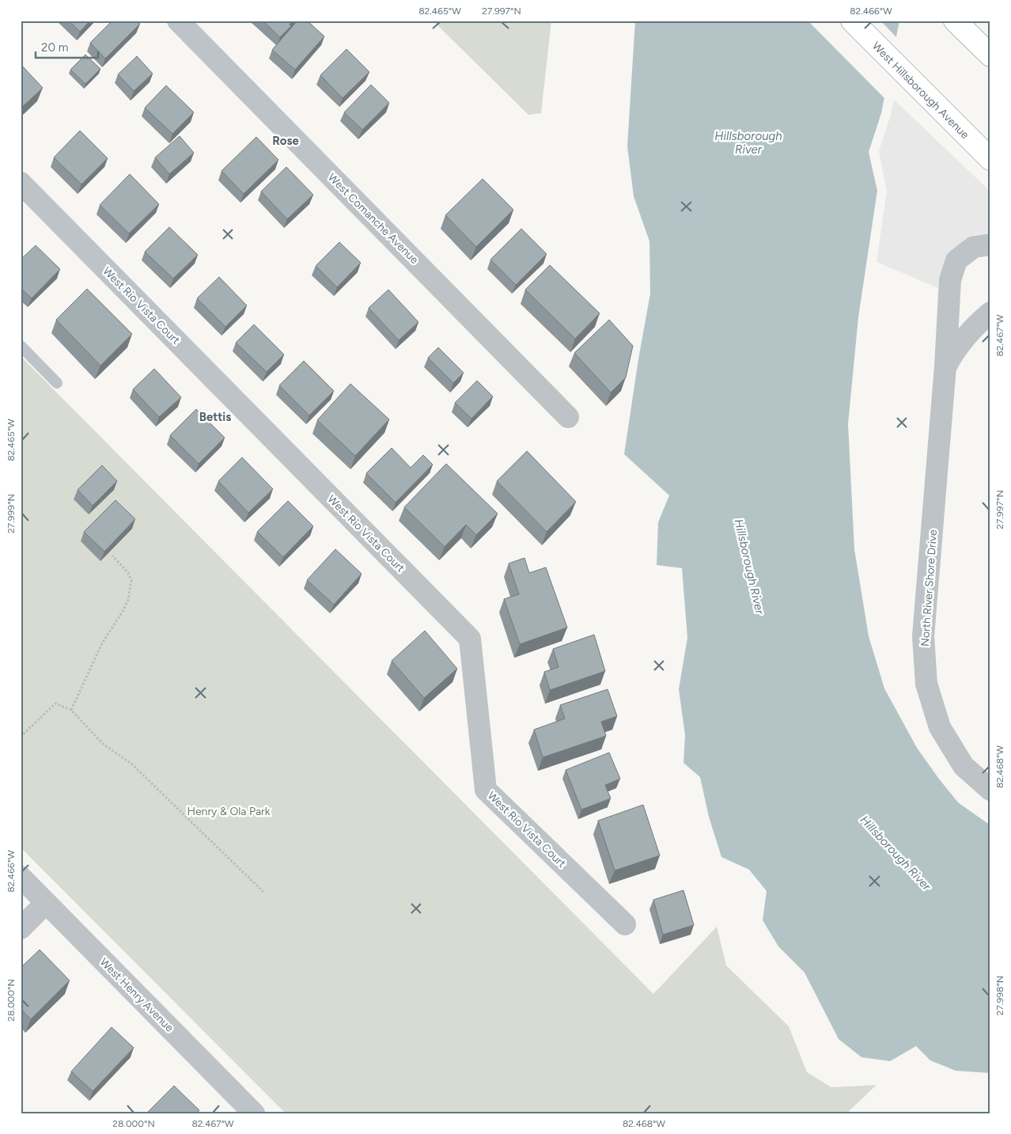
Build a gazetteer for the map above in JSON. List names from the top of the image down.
{
  "streets": {
    "main road": ["West Hillsborough Avenue"],
    "street": [
      "West Comanche Avenue",
      "West Rio Vista Court",
      "North River Shore Drive",
      "West Henry Avenue"
    ]
  },
  "districts": ["Rose", "Bettis"],
  "water": ["Hillsborough River"],
  "parks": ["Henry & Ola Park"],
  "scale_bar": "20 m",
  "coordinates": [
    "82.465°W",
    "27.997°N",
    "82.466°W",
    "82.467°W",
    "27.999°N",
    "82.468°W",
    "27.998°N",
    "28.000°N"
  ]
}
